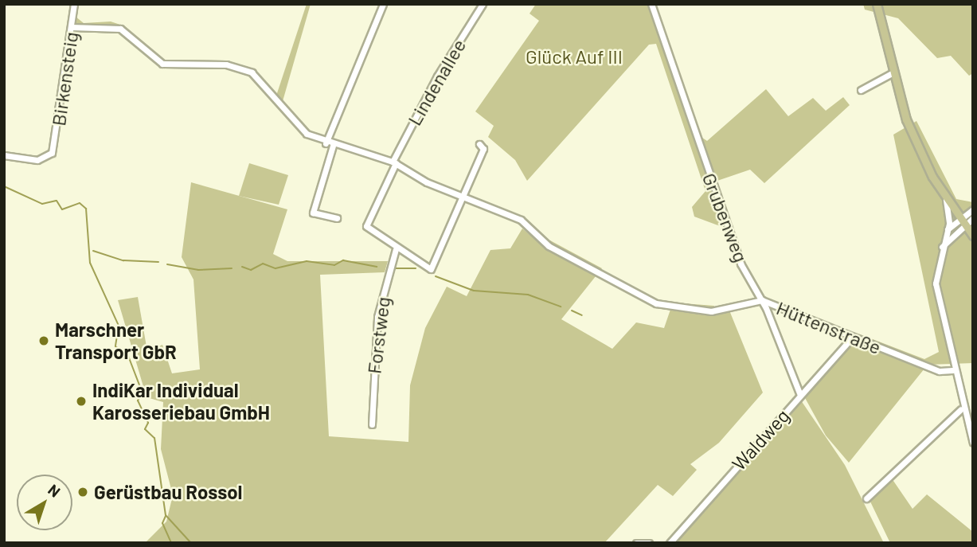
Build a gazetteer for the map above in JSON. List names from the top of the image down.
{
  "streets": {
    "street": [
      "Birkensteig",
      "Lindenallee",
      "Grubenweg",
      "Hüttenstraße",
      "Forstweg",
      "Waldweg"
    ]
  },
  "crossings": [
    ["Birkensteig", "Hüttenstraße"],
    ["Lindenallee", "Hüttenstraße"],
    ["Lindenallee", "Forstweg"],
    ["Grubenweg", "Hüttenstraße"],
    ["Grubenweg", "Waldweg"],
    ["Hüttenstraße", "Waldweg"]
  ],
  "parks": ["Glück Auf III"],
  "places": ["Marschner Transport GbR", "IndiKar Individual Karosseriebau GmbH", "Gerüstbau Rossol"],
  "north": "top right"
}
